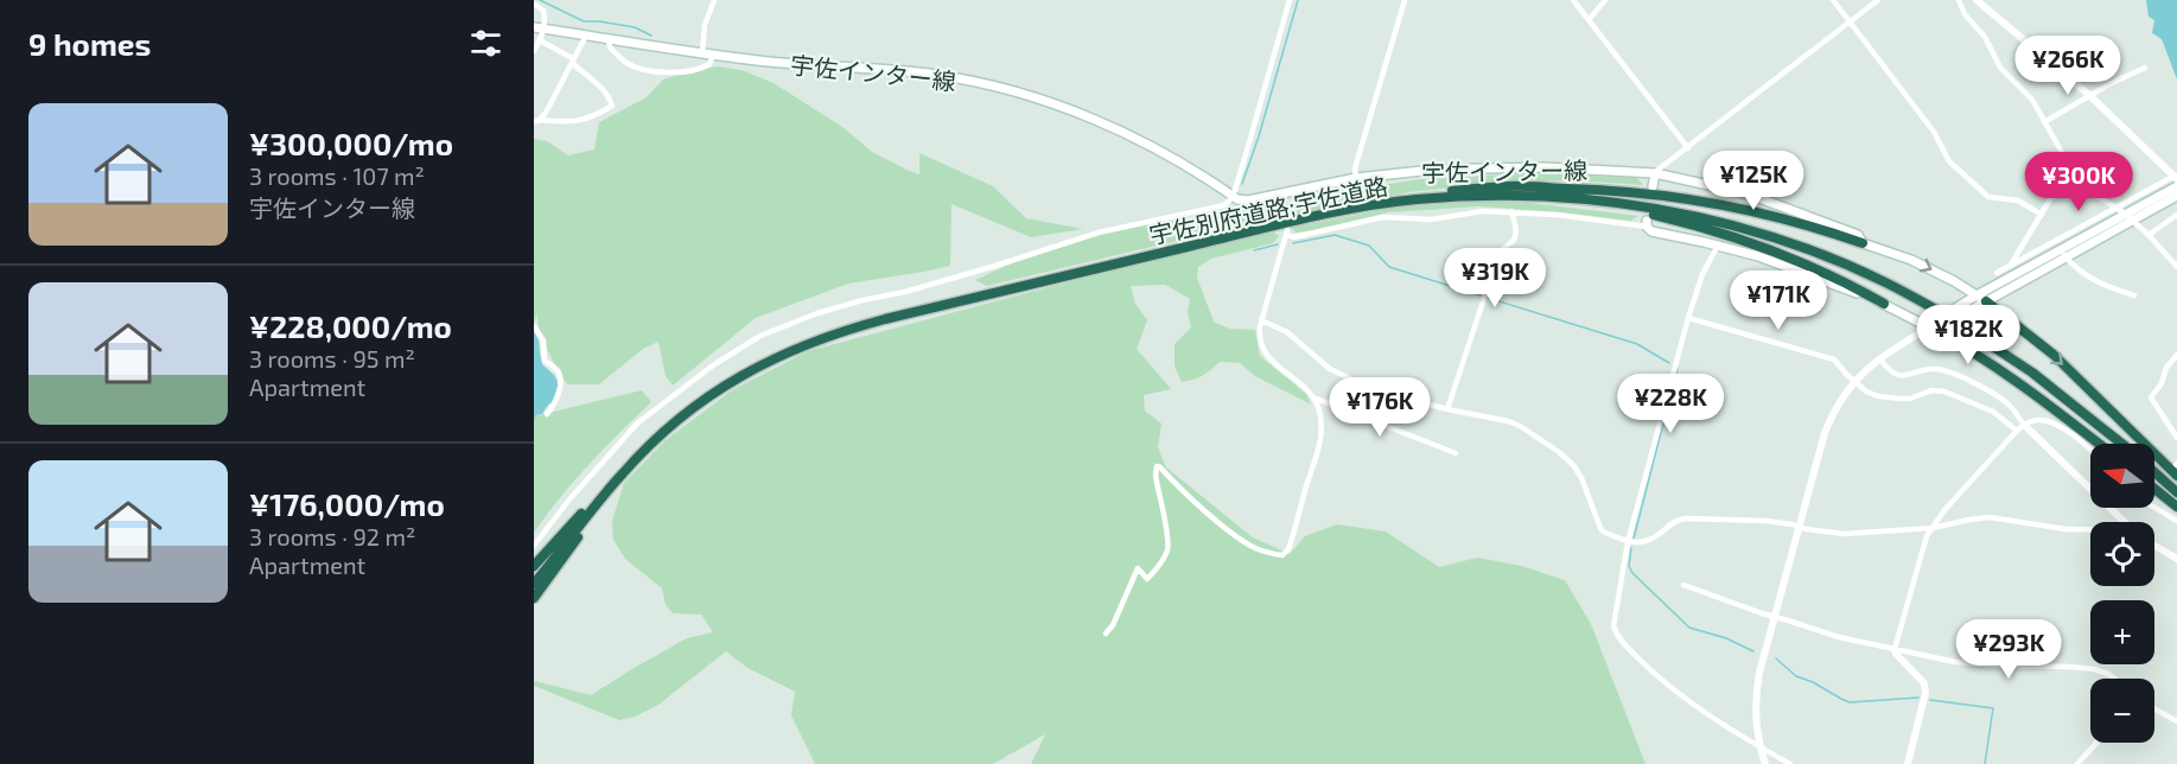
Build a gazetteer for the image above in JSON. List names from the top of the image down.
{
  "streets": {
    "highway": ["宇佐別府道路;宇佐道路"],
    "main road": ["宇佐インター線"]
  },
  "north": "left",
  "page": {
    "heading": "9 homes",
    "price": [
      "¥266K",
      "¥125K",
      "¥300K",
      "¥319K",
      "¥171K",
      "¥182K",
      "¥228K",
      "¥176K",
      "¥293K"
    ],
    "list": [
      {
        "name": "¥300,000/mo",
        "note": "3 rooms · 107 m² · 宇佐インター線"
      },
      {
        "name": "¥228,000/mo",
        "note": "3 rooms · 95 m² · Apartment"
      },
      {
        "name": "¥176,000/mo",
        "note": "3 rooms · 92 m² · Apartment"
      }
    ],
    "map_buttons": ["+", "−"]
  }
}
